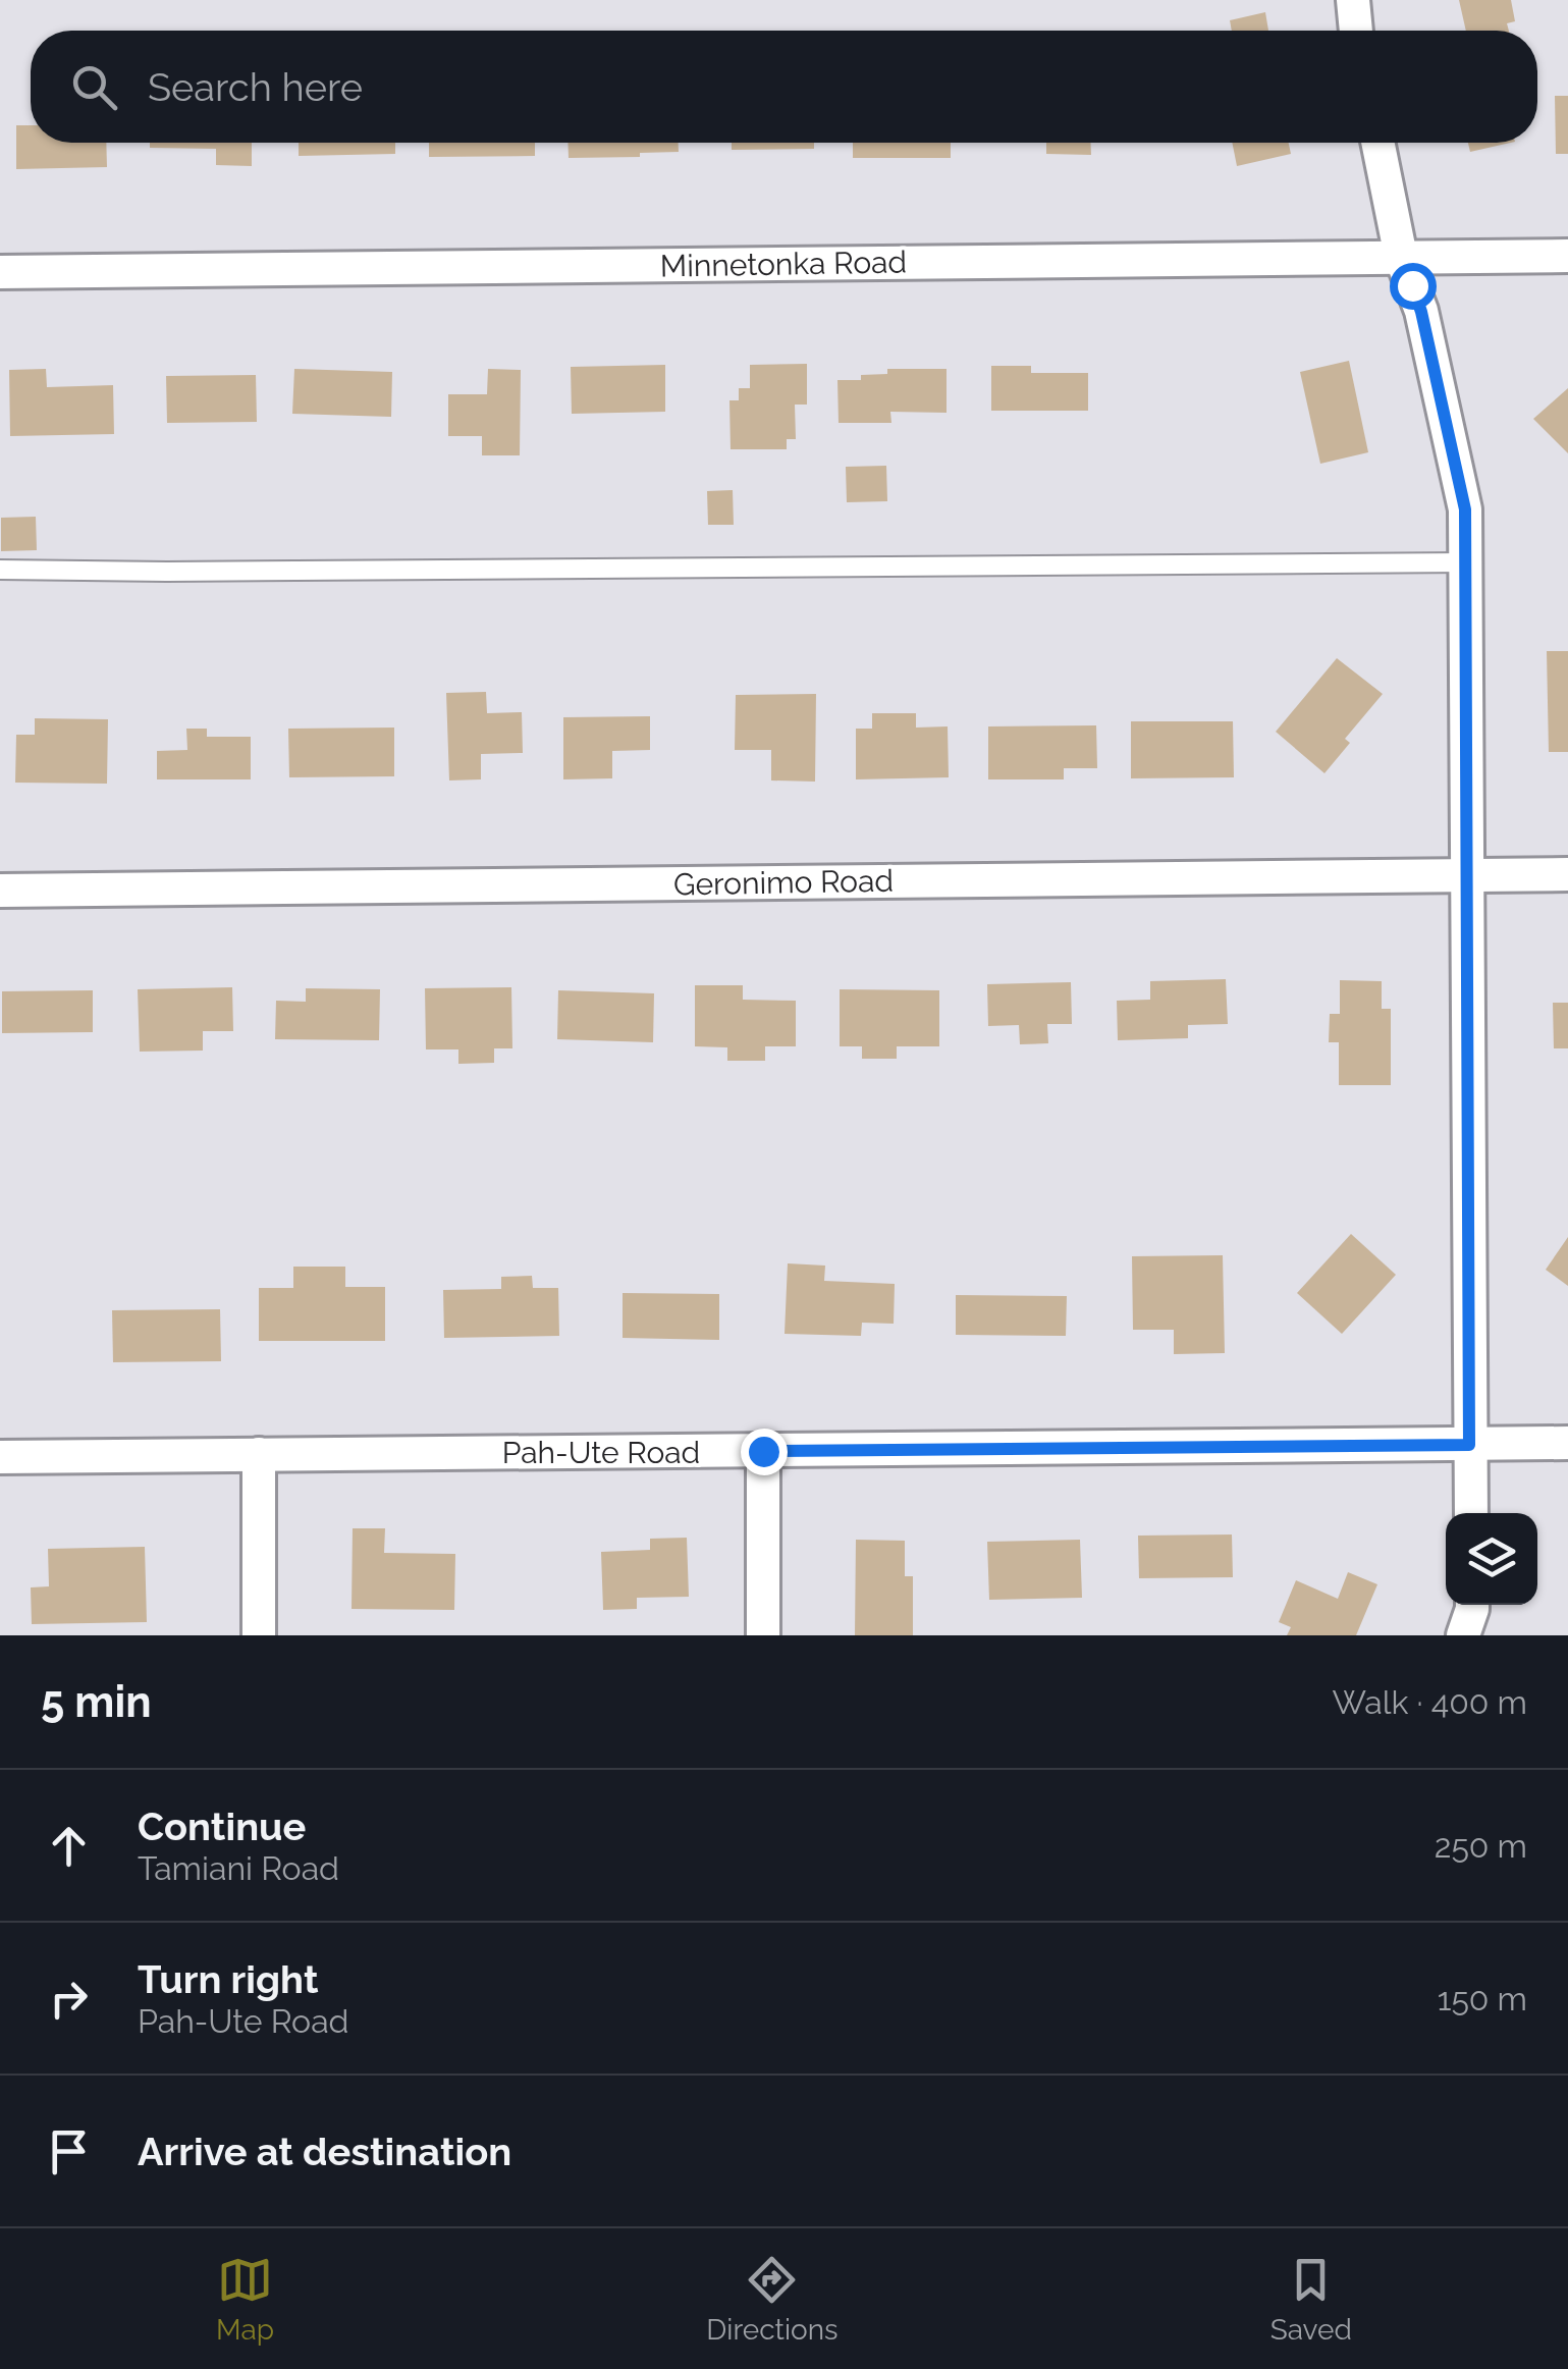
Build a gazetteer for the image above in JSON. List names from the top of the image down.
{
  "streets": {
    "street": ["Minnetonka Road", "Geronimo Road", "Pah-Ute Road"]
  },
  "page": {
    "search": "Search here",
    "heading": ["5 min", "Walk · 400 m"],
    "list": [
      ["Continue", "Tamiani Road", "250 m"],
      ["Turn right", "Pah-Ute Road", "150 m"],
      "Arrive at destination"
    ],
    "nav": ["Map", "Directions", "Saved"]
  }
}
